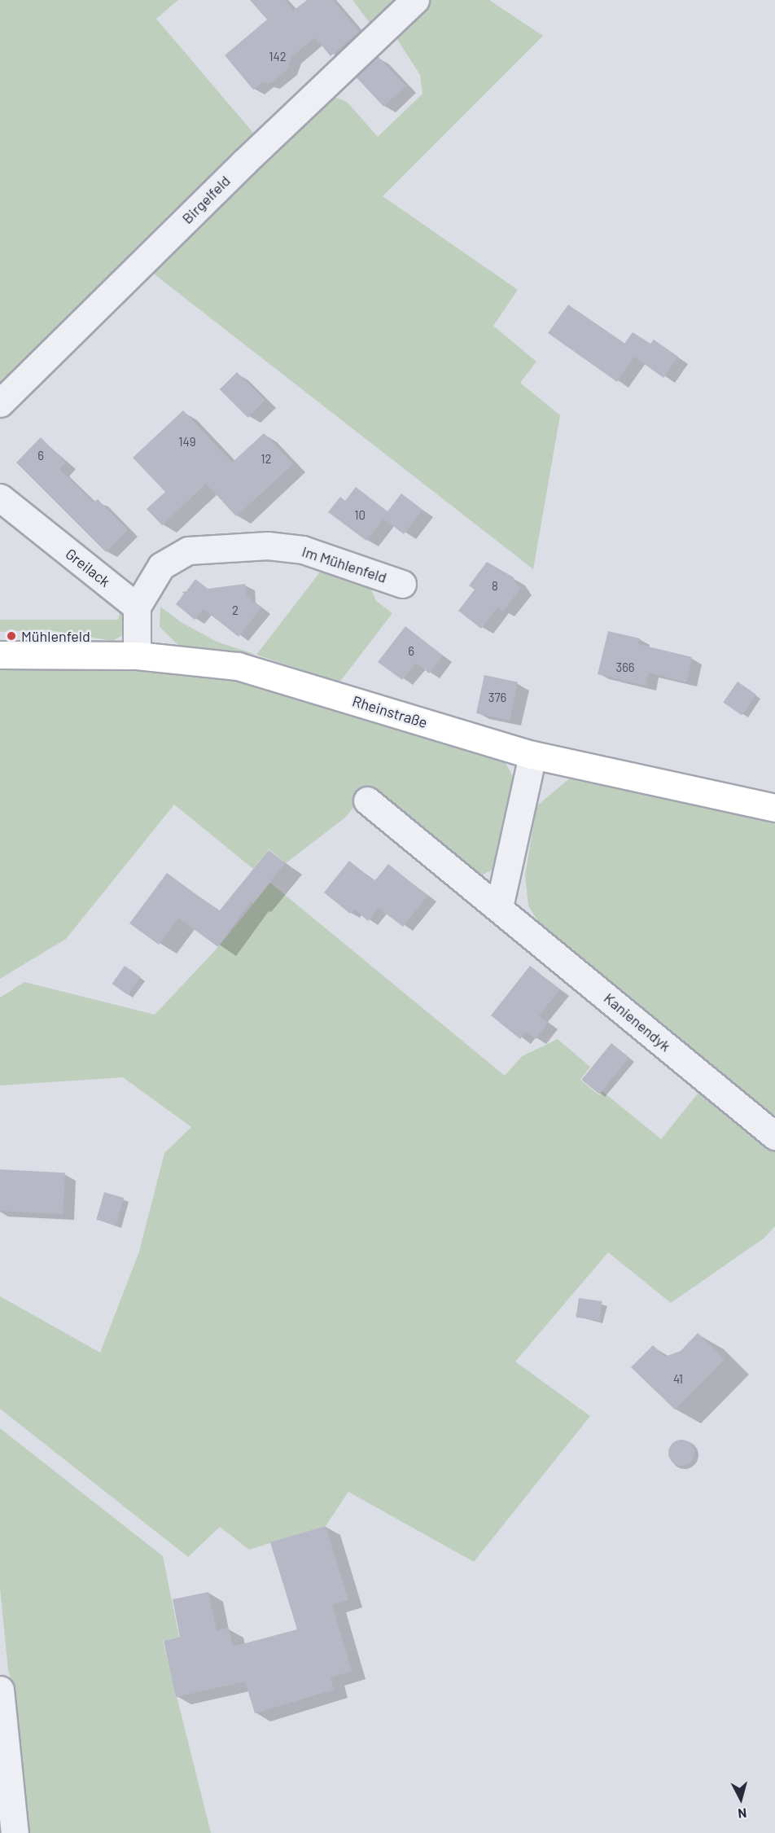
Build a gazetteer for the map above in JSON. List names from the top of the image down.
{
  "streets": {
    "main road": ["Rheinstraße"],
    "street": [
      "Birgelfeld",
      "Im Mühlenfeld",
      "Greilack",
      "Kanienendyk"
    ]
  },
  "crossings": [
    ["Im Mühlenfeld", "Greilack"]
  ],
  "places": ["Mühlenfeld"],
  "house_numbers": [
    "142",
    "149",
    "6",
    "12",
    "10",
    "8",
    "2",
    "6",
    "366",
    "376",
    "41"
  ],
  "north": "bottom"
}
